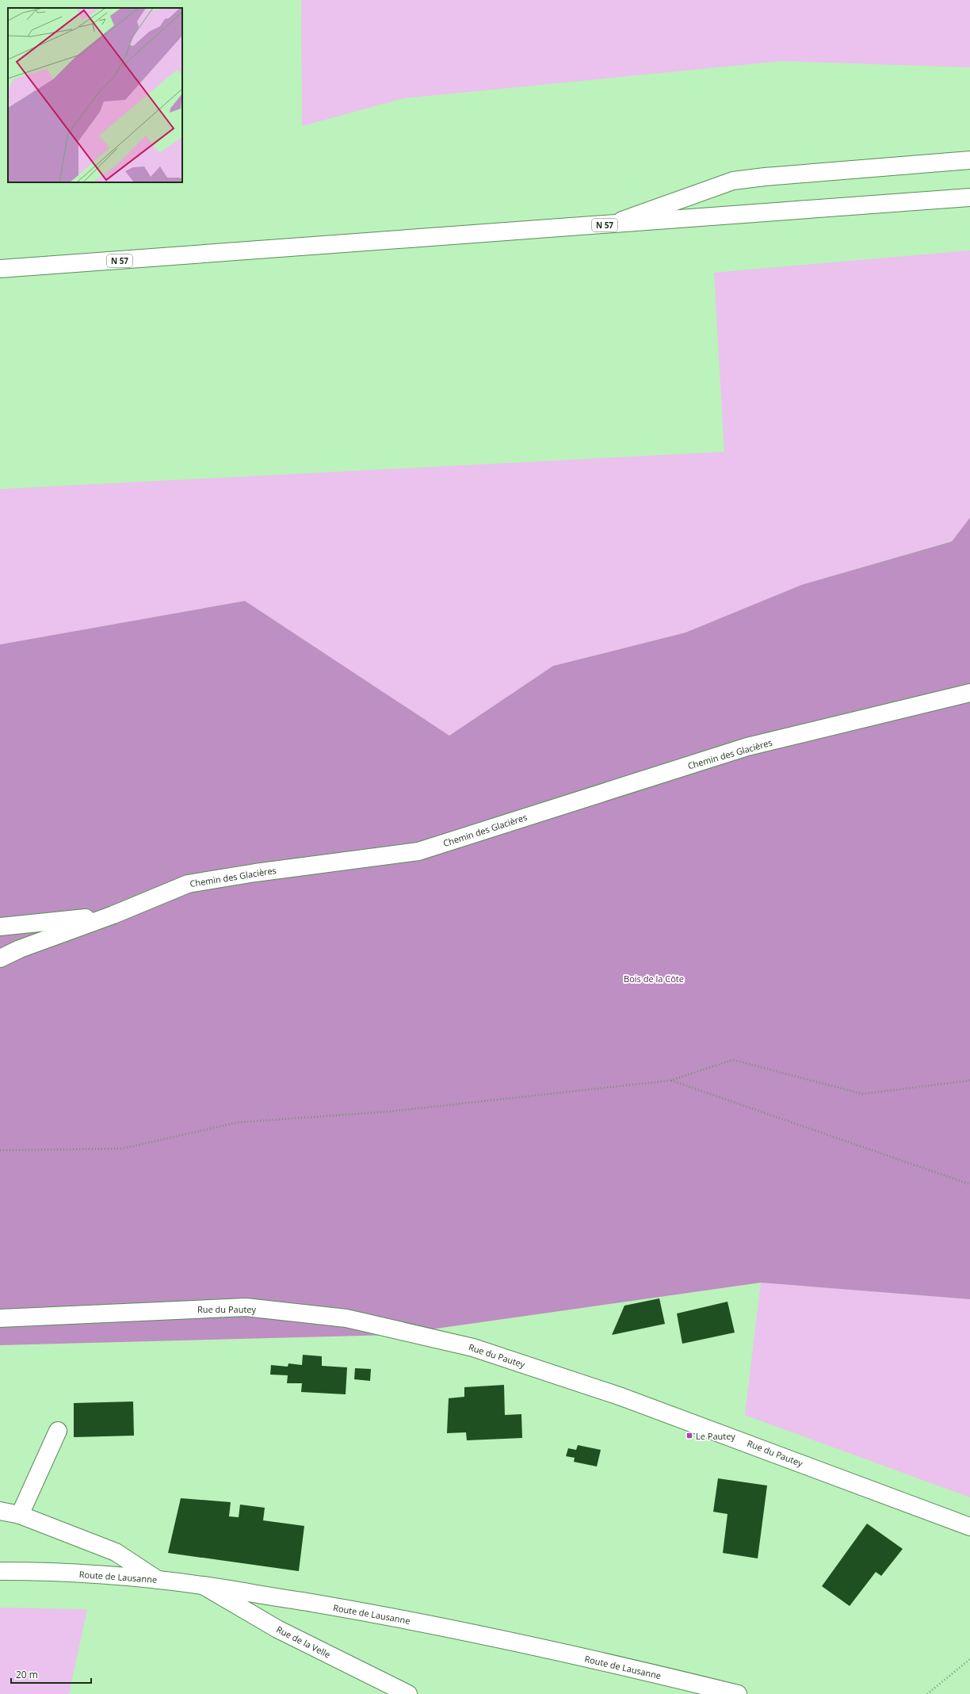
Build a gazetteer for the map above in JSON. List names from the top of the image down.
{
  "streets": {
    "street": [
      "N 57",
      "Chemin des Glacières",
      "Rue du Pautey",
      "Route de Lausanne",
      "Rue de la Velle"
    ]
  },
  "crossings": [
    ["Route de Lausanne", "Rue de la Velle"]
  ],
  "parks": ["Bois de la Côte"],
  "places": {
    "transit": ["Le Pautey"]
  },
  "scale_bar": "20 m"
}
